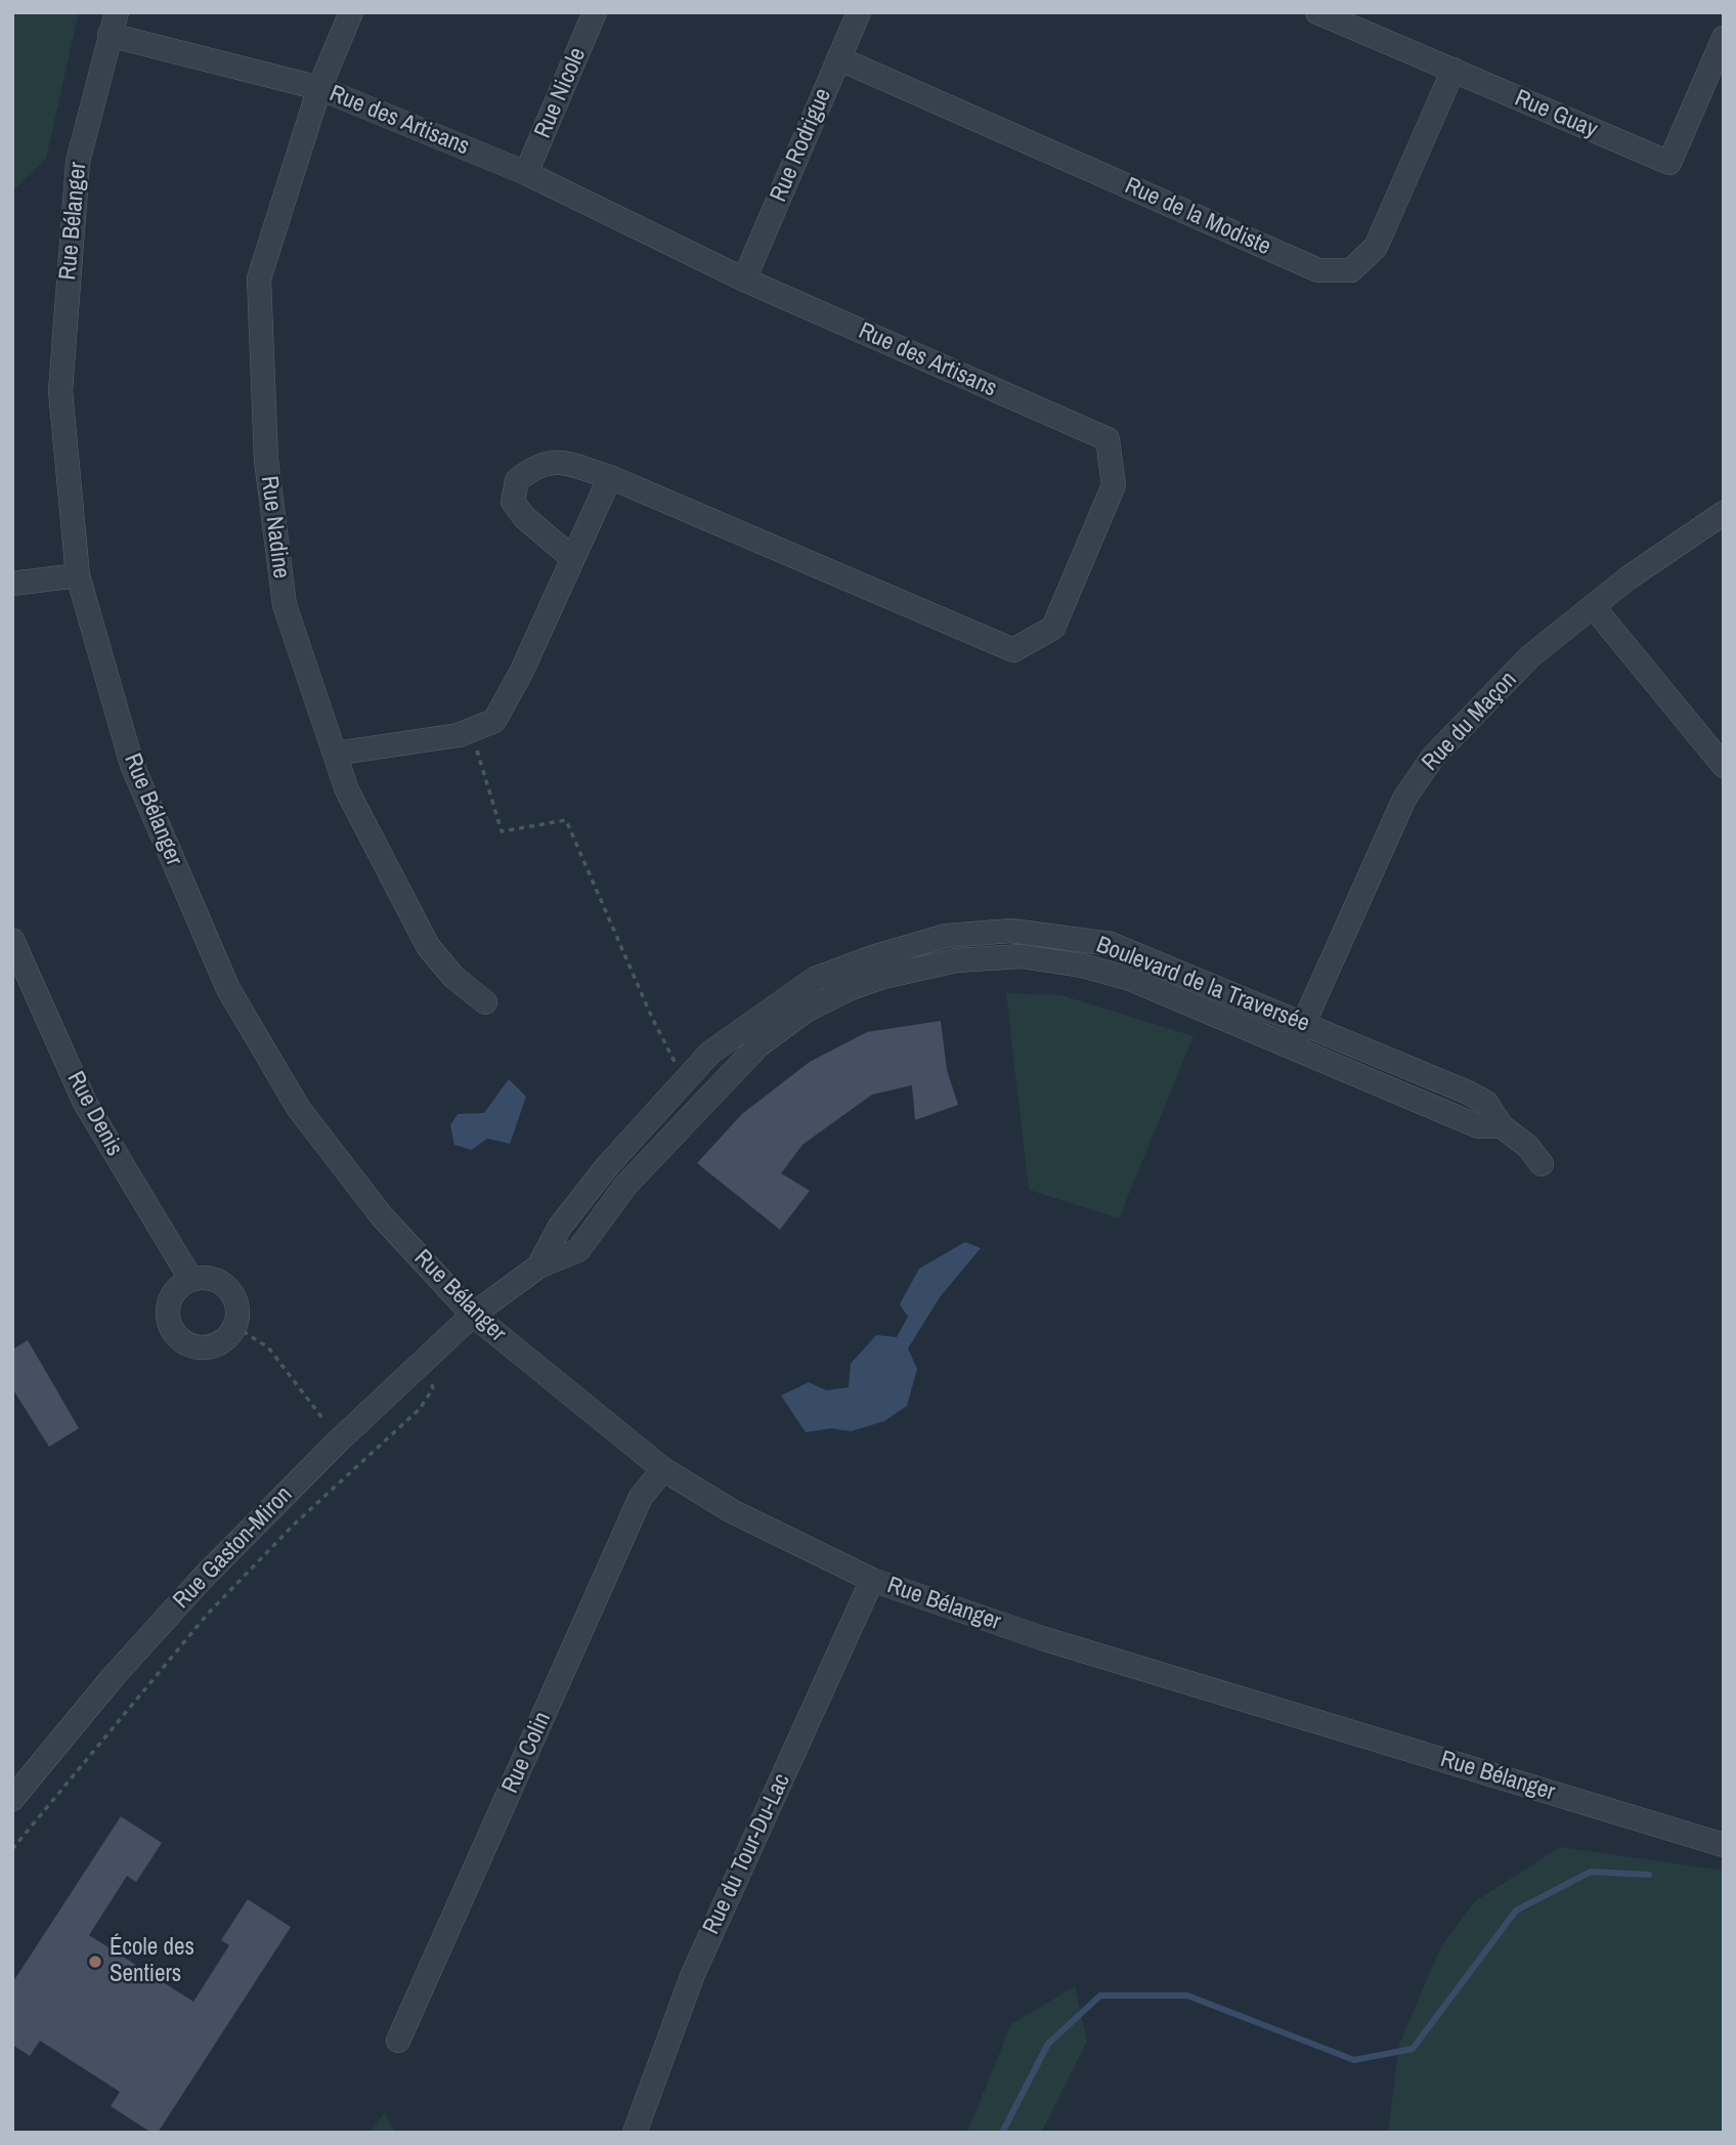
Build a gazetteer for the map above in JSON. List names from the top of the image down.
{
  "streets": {
    "street": [
      "Rue Nicole",
      "Rue Guay",
      "Rue des Artisans",
      "Rue Rodrigue",
      "Rue de la Modiste",
      "Rue Bélanger",
      "Rue Nadine",
      "Rue du Maçon",
      "Boulevard de la Traversée",
      "Rue Denis",
      "Rue Gaston-Miron",
      "Rue Colin",
      "Rue du Tour-Du-Lac"
    ]
  },
  "crossings": [
    ["Rue Nicole", "Rue des Artisans"],
    ["Rue Guay", "Rue de la Modiste"],
    ["Rue des Artisans", "Rue Rodrigue"],
    ["Rue des Artisans", "Rue Bélanger"],
    ["Rue des Artisans", "Rue Nadine"],
    ["Rue Rodrigue", "Rue de la Modiste"],
    ["Rue Bélanger", "Boulevard de la Traversée"],
    ["Rue Bélanger", "Rue Gaston-Miron"],
    ["Rue Bélanger", "Rue Colin"],
    ["Rue Bélanger", "Rue du Tour-Du-Lac"],
    ["Rue du Maçon", "Boulevard de la Traversée"],
    ["Boulevard de la Traversée", "Rue Gaston-Miron"]
  ],
  "places": ["École des Sentiers"]
}
